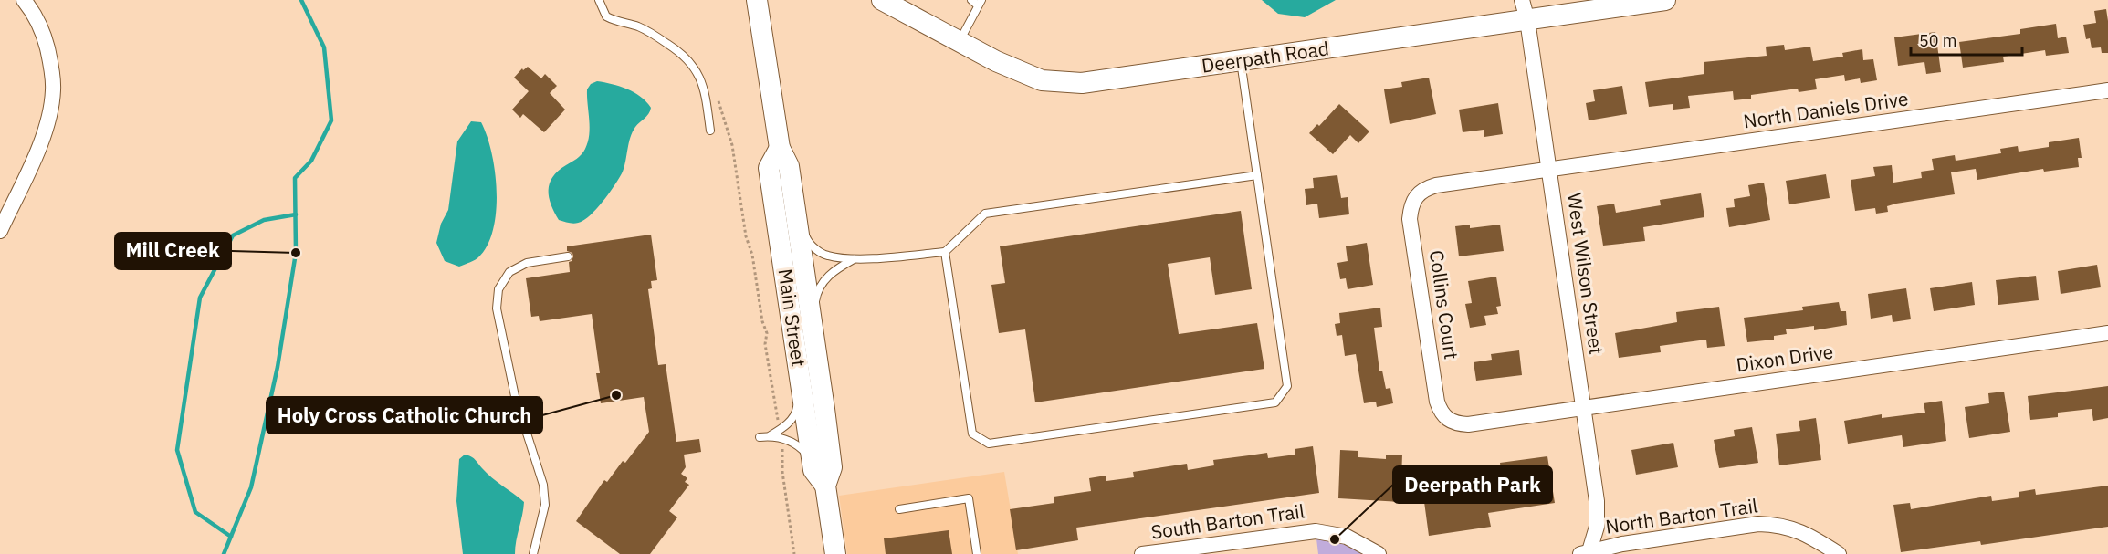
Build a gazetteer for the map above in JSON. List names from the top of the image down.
{
  "streets": {
    "main road": ["Deerpath Road", "Main Street"],
    "street": [
      "North Daniels Drive",
      "West Wilson Street",
      "Collins Court",
      "Dixon Drive",
      "North Barton Trail",
      "South Barton Trail"
    ]
  },
  "crossings": [
    ["Deerpath Road", "West Wilson Street"],
    ["North Daniels Drive", "West Wilson Street"],
    ["North Daniels Drive", "Collins Court"],
    ["West Wilson Street", "Dixon Drive"],
    ["West Wilson Street", "North Barton Trail"],
    ["Collins Court", "Dixon Drive"]
  ],
  "places": ["Mill Creek", "Holy Cross Catholic Church", "Deerpath Park"],
  "scale_bar": "50 m"
}
